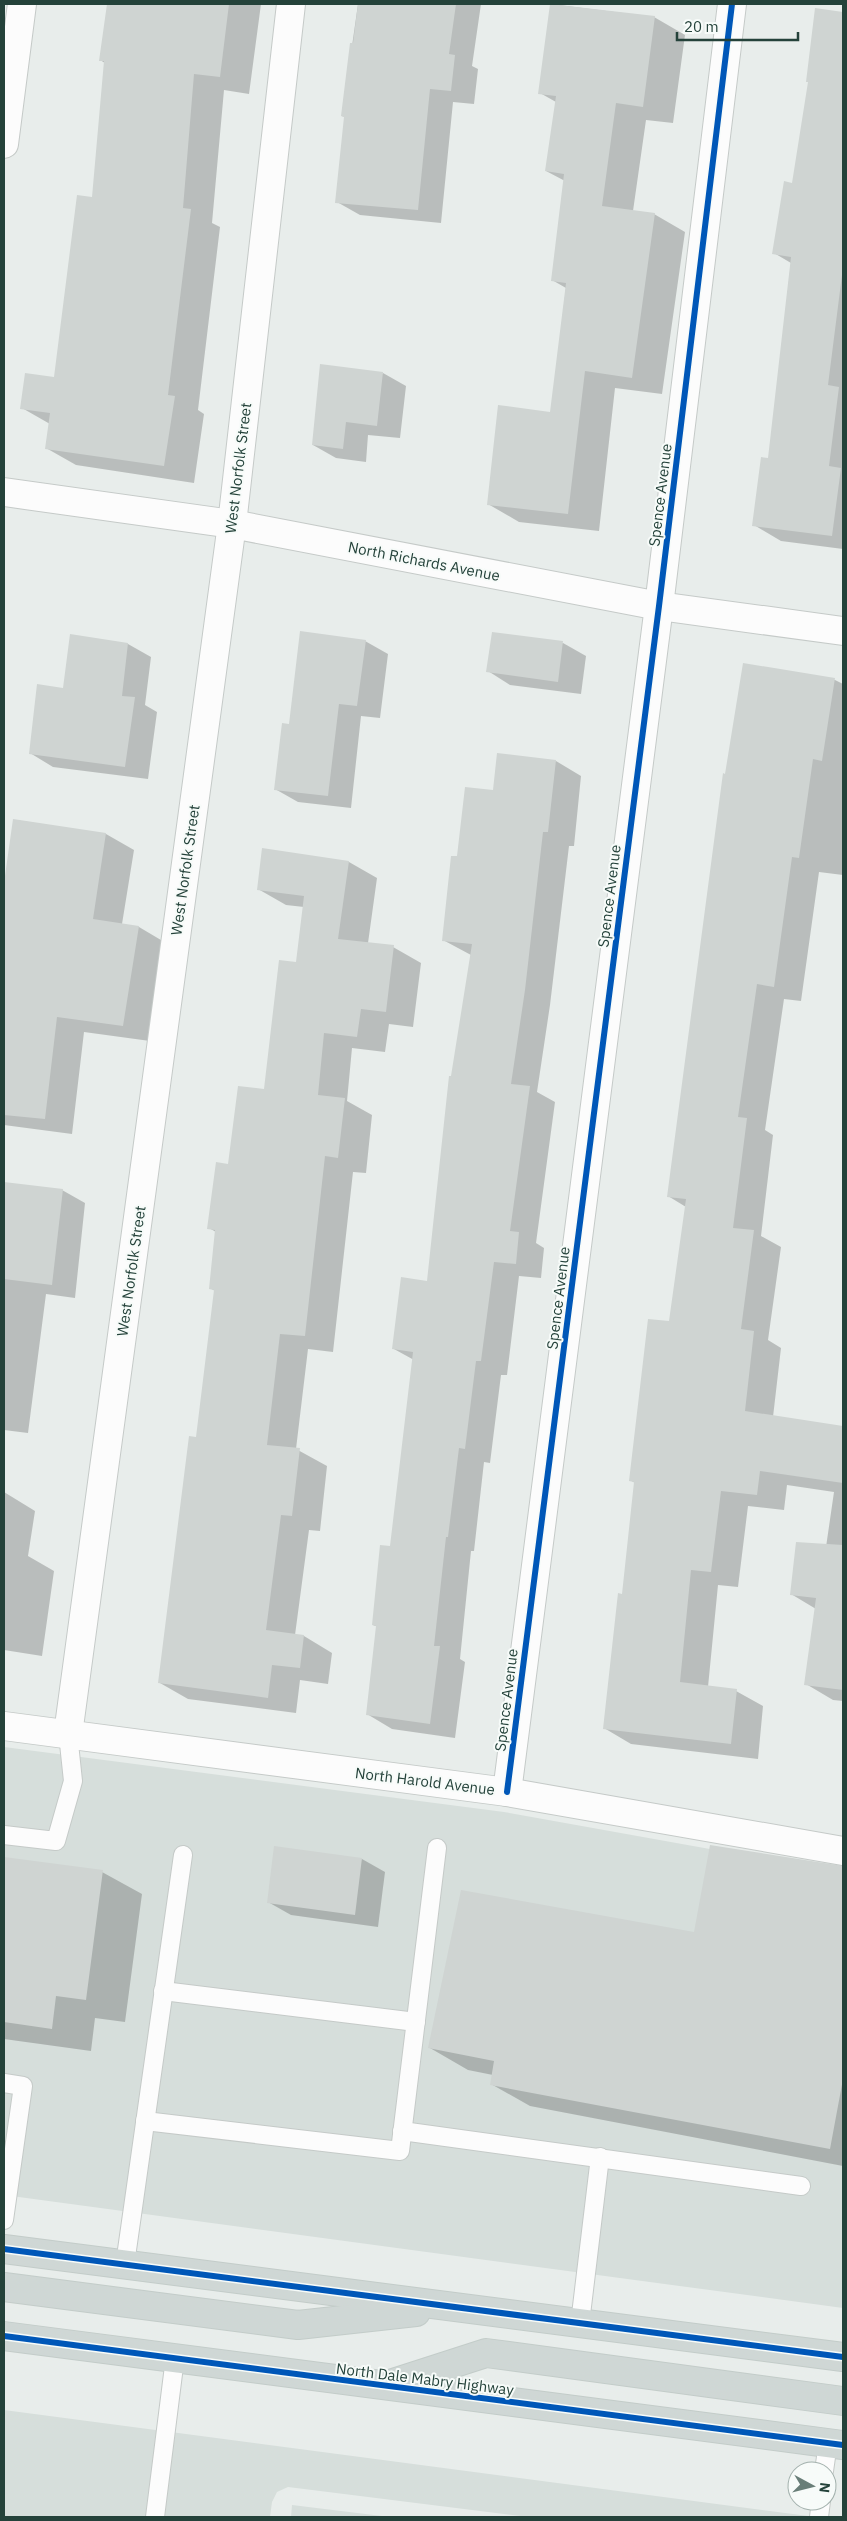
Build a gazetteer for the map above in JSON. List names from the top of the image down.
{
  "streets": {
    "main road": ["North Dale Mabry Highway"],
    "street": [
      "West Norfolk Street",
      "Spence Avenue",
      "North Richards Avenue",
      "North Harold Avenue"
    ]
  },
  "crossings": [
    ["West Norfolk Street", "North Richards Avenue"],
    ["West Norfolk Street", "North Harold Avenue"],
    ["Spence Avenue", "North Richards Avenue"],
    ["Spence Avenue", "North Harold Avenue"]
  ],
  "scale_bar": "20 m",
  "north": "right"
}
